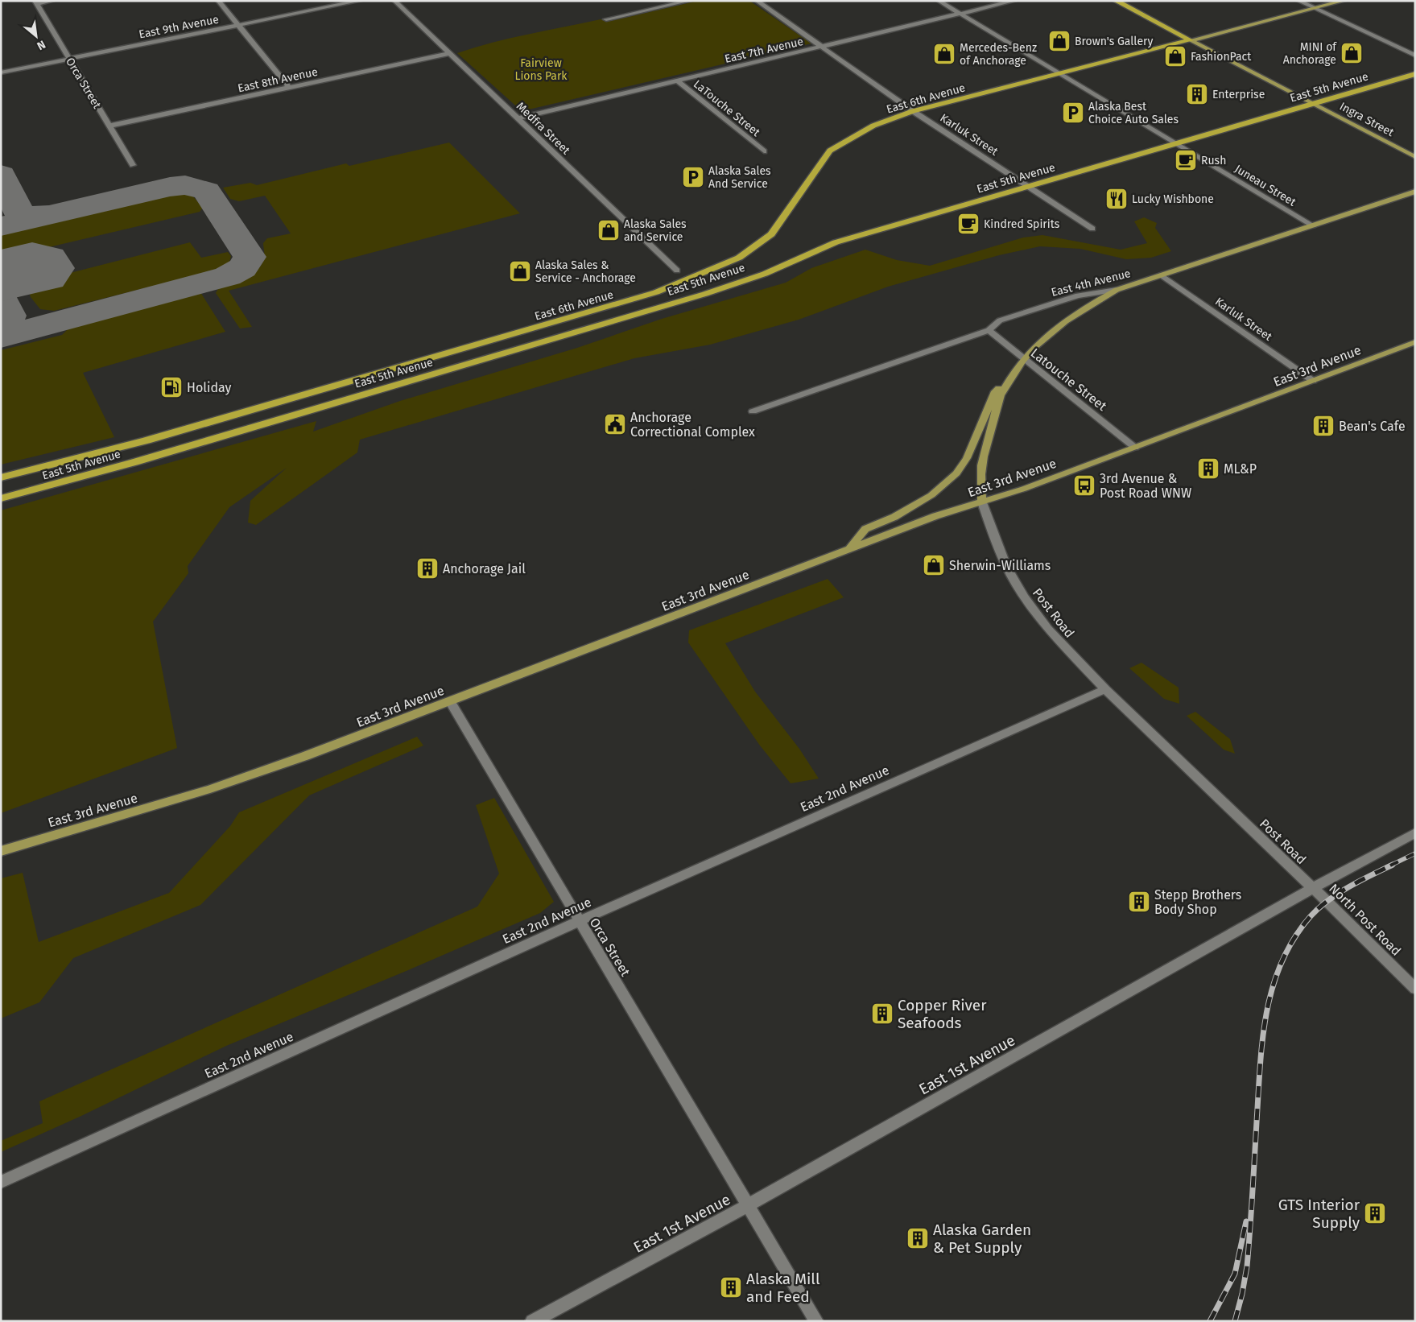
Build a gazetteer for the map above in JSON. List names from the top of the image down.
{
  "streets": {
    "highway": ["East 5th Avenue", "East 6th Avenue", "Ingra Street"],
    "main road": ["East 4th Avenue", "East 3rd Avenue", "Post Road"],
    "street": [
      "East 9th Avenue",
      "East 7th Avenue",
      "East 8th Avenue",
      "Orca Street",
      "LaTouche Street",
      "Medfra Street",
      "Karluk Street",
      "Juneau Street",
      "Latouche Street",
      "East 2nd Avenue",
      "North Post Road",
      "East 1st Avenue"
    ]
  },
  "crossings": [
    ["East 9th Avenue", "Orca Street"],
    ["East 7th Avenue", "LaTouche Street"],
    ["East 7th Avenue", "Medfra Street"],
    ["East 7th Avenue", "Karluk Street"],
    ["East 7th Avenue", "Juneau Street"],
    ["East 8th Avenue", "Orca Street"],
    ["East 8th Avenue", "Medfra Street"],
    ["Orca Street", "East 3rd Avenue"],
    ["Orca Street", "East 2nd Avenue"],
    ["Orca Street", "East 1st Avenue"],
    ["East 5th Avenue", "East 6th Avenue"],
    ["East 5th Avenue", "Ingra Street"],
    ["East 5th Avenue", "Karluk Street"],
    ["East 5th Avenue", "Juneau Street"],
    ["East 6th Avenue", "Ingra Street"],
    ["East 6th Avenue", "Karluk Street"],
    ["East 6th Avenue", "Juneau Street"],
    ["Karluk Street", "East 4th Avenue"],
    ["Karluk Street", "East 3rd Avenue"],
    ["Juneau Street", "East 4th Avenue"],
    ["East 4th Avenue", "Latouche Street"],
    ["East 4th Avenue", "Post Road"],
    ["East 3rd Avenue", "Latouche Street"],
    ["East 3rd Avenue", "Post Road"],
    ["Latouche Street", "Post Road"],
    ["Post Road", "East 2nd Avenue"],
    ["Post Road", "North Post Road"],
    ["Post Road", "East 1st Avenue"],
    ["North Post Road", "East 1st Avenue"]
  ],
  "parks": ["Fairview Lions Park"],
  "places": {
    "shop": [
      "Brown's Gallery",
      "MINI of Anchorage",
      "Mercedes-Benz of Anchorage",
      "FashionPact",
      "Alaska Sales and Service",
      "Alaska Sales & Service - Anchorage",
      "Sherwin-Williams"
    ],
    "building": [
      "Enterprise",
      "Bean's Cafe",
      "ML&P",
      "Anchorage Jail",
      "Stepp Brothers Body Shop",
      "Copper River Seafoods",
      "GTS Interior Supply",
      "Alaska Garden & Pet Supply",
      "Alaska Mill and Feed"
    ],
    "parking": ["Alaska Best Choice Auto Sales", "Alaska Sales And Service"],
    "cafe": ["Rush", "Kindred Spirits"],
    "restaurant": ["Lucky Wishbone"],
    "fuel station": ["Holiday"],
    "public building": ["Anchorage Correctional Complex"],
    "bus stop": ["3rd Avenue & Post Road WNW"]
  },
  "north": "bottom right"
}
